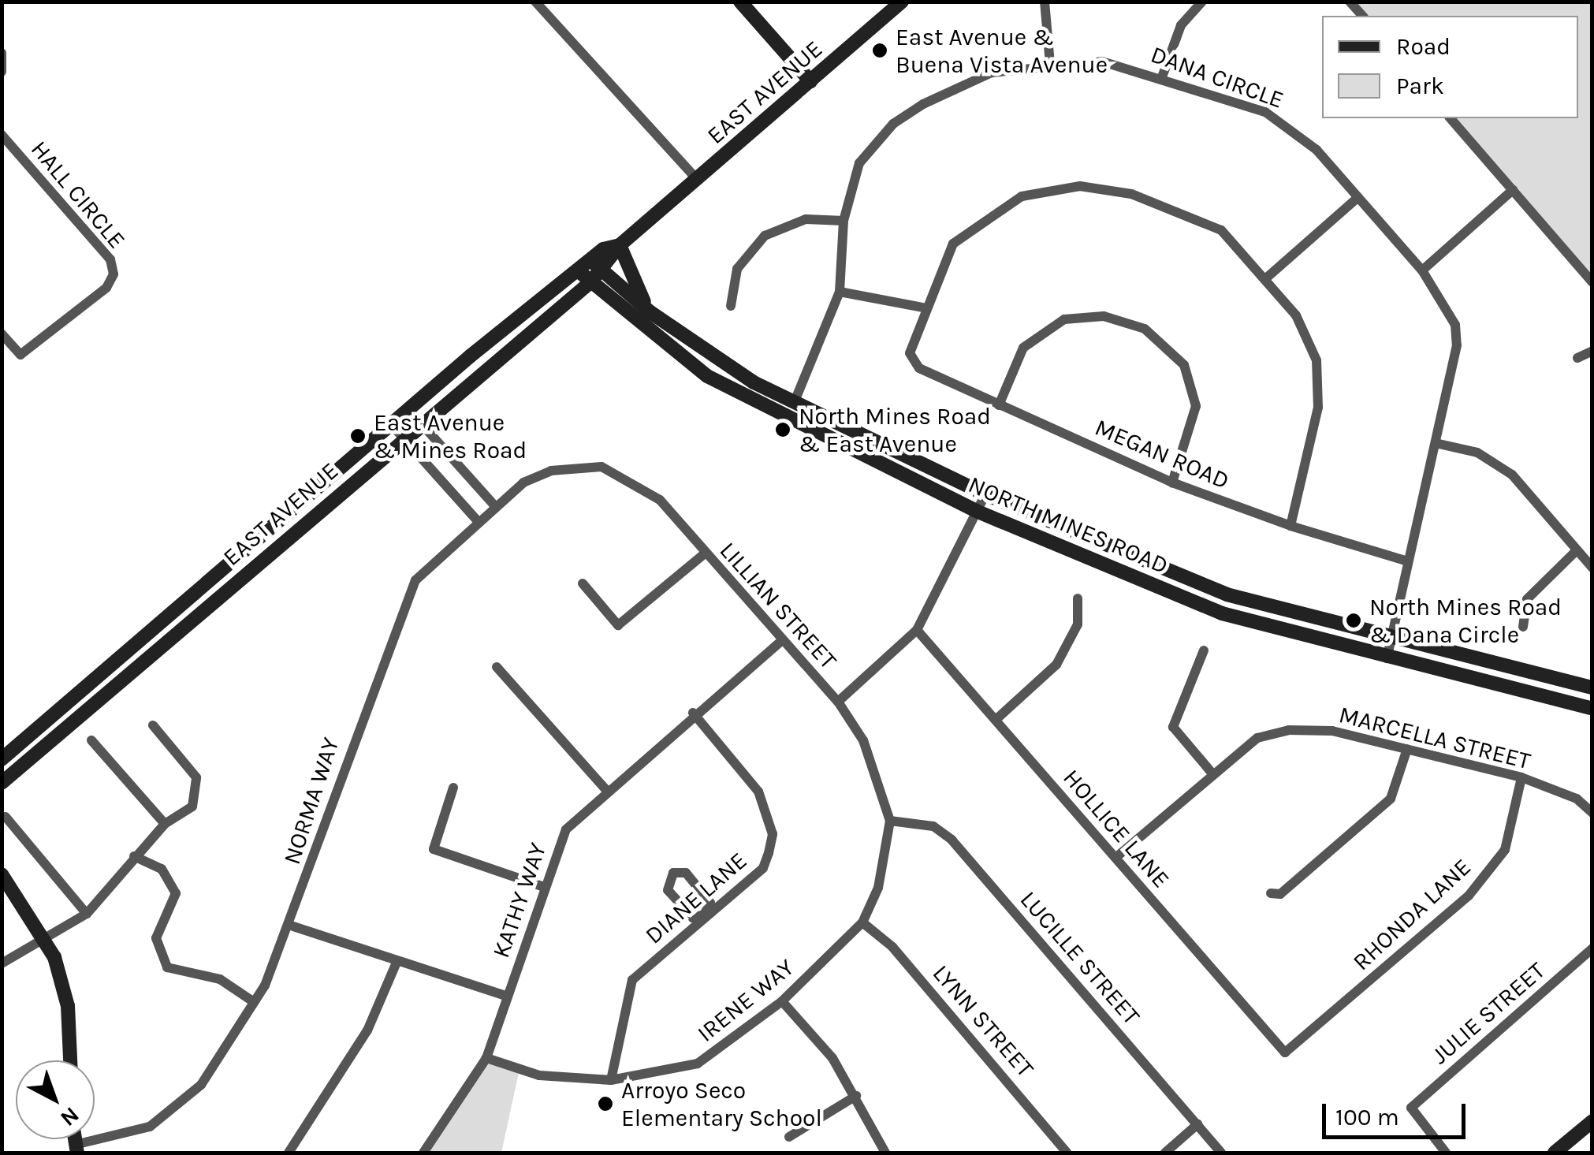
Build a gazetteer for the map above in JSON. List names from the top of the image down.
{
  "streets": {
    "main road": ["EAST AVENUE", "NORTH MINES ROAD"],
    "street": [
      "DANA CIRCLE",
      "HALL CIRCLE",
      "MEGAN ROAD",
      "LILLIAN STREET",
      "MARCELLA STREET",
      "NORMA WAY",
      "HOLLICE LANE",
      "DIANE LANE",
      "KATHY WAY",
      "RHONDA LANE",
      "LUCILLE STREET",
      "IRENE WAY",
      "JULIE STREET",
      "LYNN STREET"
    ]
  },
  "crossings": [
    ["DANA CIRCLE", "MEGAN ROAD"],
    ["DANA CIRCLE", "NORTH MINES ROAD"],
    ["EAST AVENUE", "NORTH MINES ROAD"],
    ["LILLIAN STREET", "NORMA WAY"],
    ["LILLIAN STREET", "KATHY WAY"],
    ["LILLIAN STREET", "LUCILLE STREET"],
    ["LILLIAN STREET", "IRENE WAY"],
    ["MARCELLA STREET", "HOLLICE LANE"],
    ["MARCELLA STREET", "RHONDA LANE"],
    ["HOLLICE LANE", "RHONDA LANE"],
    ["DIANE LANE", "KATHY WAY"],
    ["DIANE LANE", "IRENE WAY"],
    ["KATHY WAY", "IRENE WAY"],
    ["LUCILLE STREET", "IRENE WAY"],
    ["IRENE WAY", "LYNN STREET"]
  ],
  "places": [
    "East Avenue & Buena Vista Avenue",
    "North Mines Road & East Avenue",
    "East Avenue & Mines Road",
    "North Mines Road & Dana Circle",
    "Arroyo Seco Elementary School"
  ],
  "legend": ["Road", "Park"],
  "scale_bar": "100 m",
  "north": "bottom right"
}
